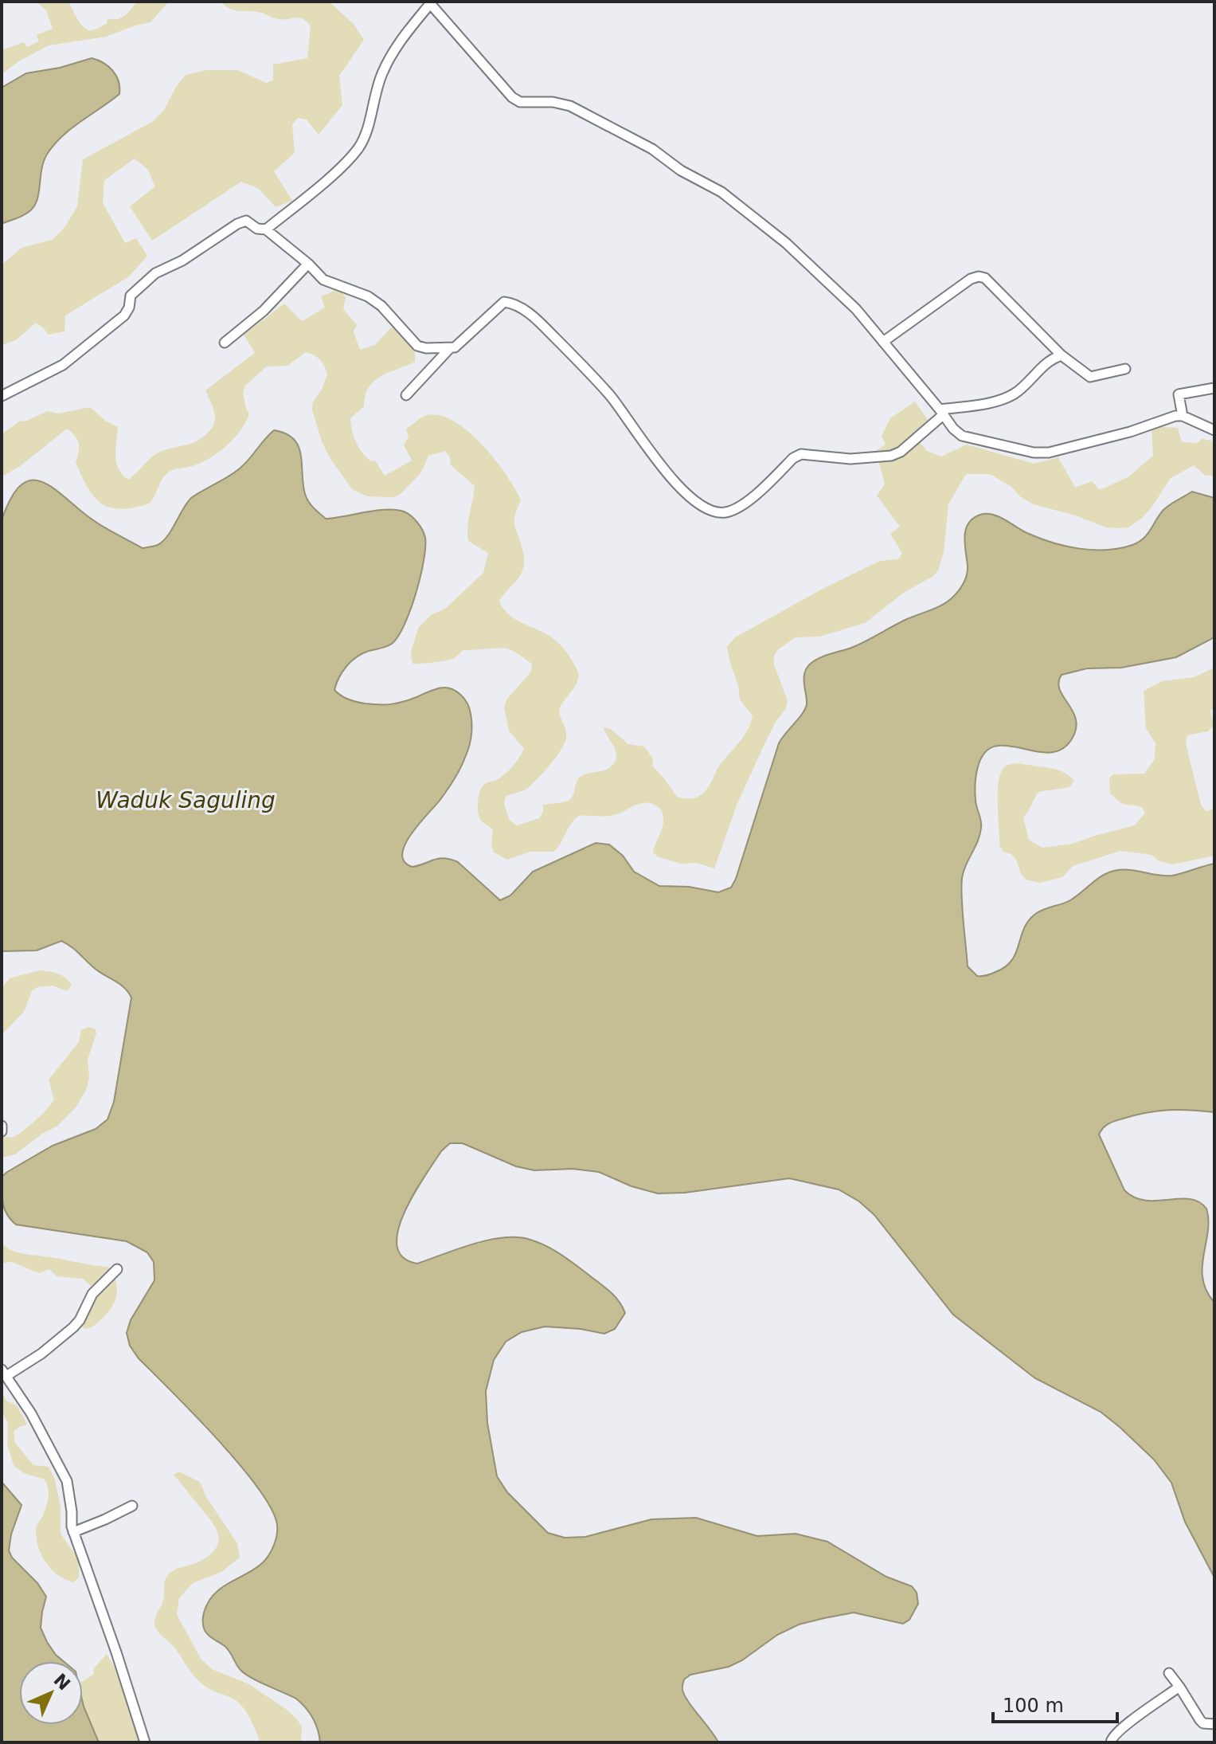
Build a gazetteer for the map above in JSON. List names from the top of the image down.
{
  "water": ["Waduk Saguling"],
  "scale_bar": "100 m",
  "north": "top right"
}
